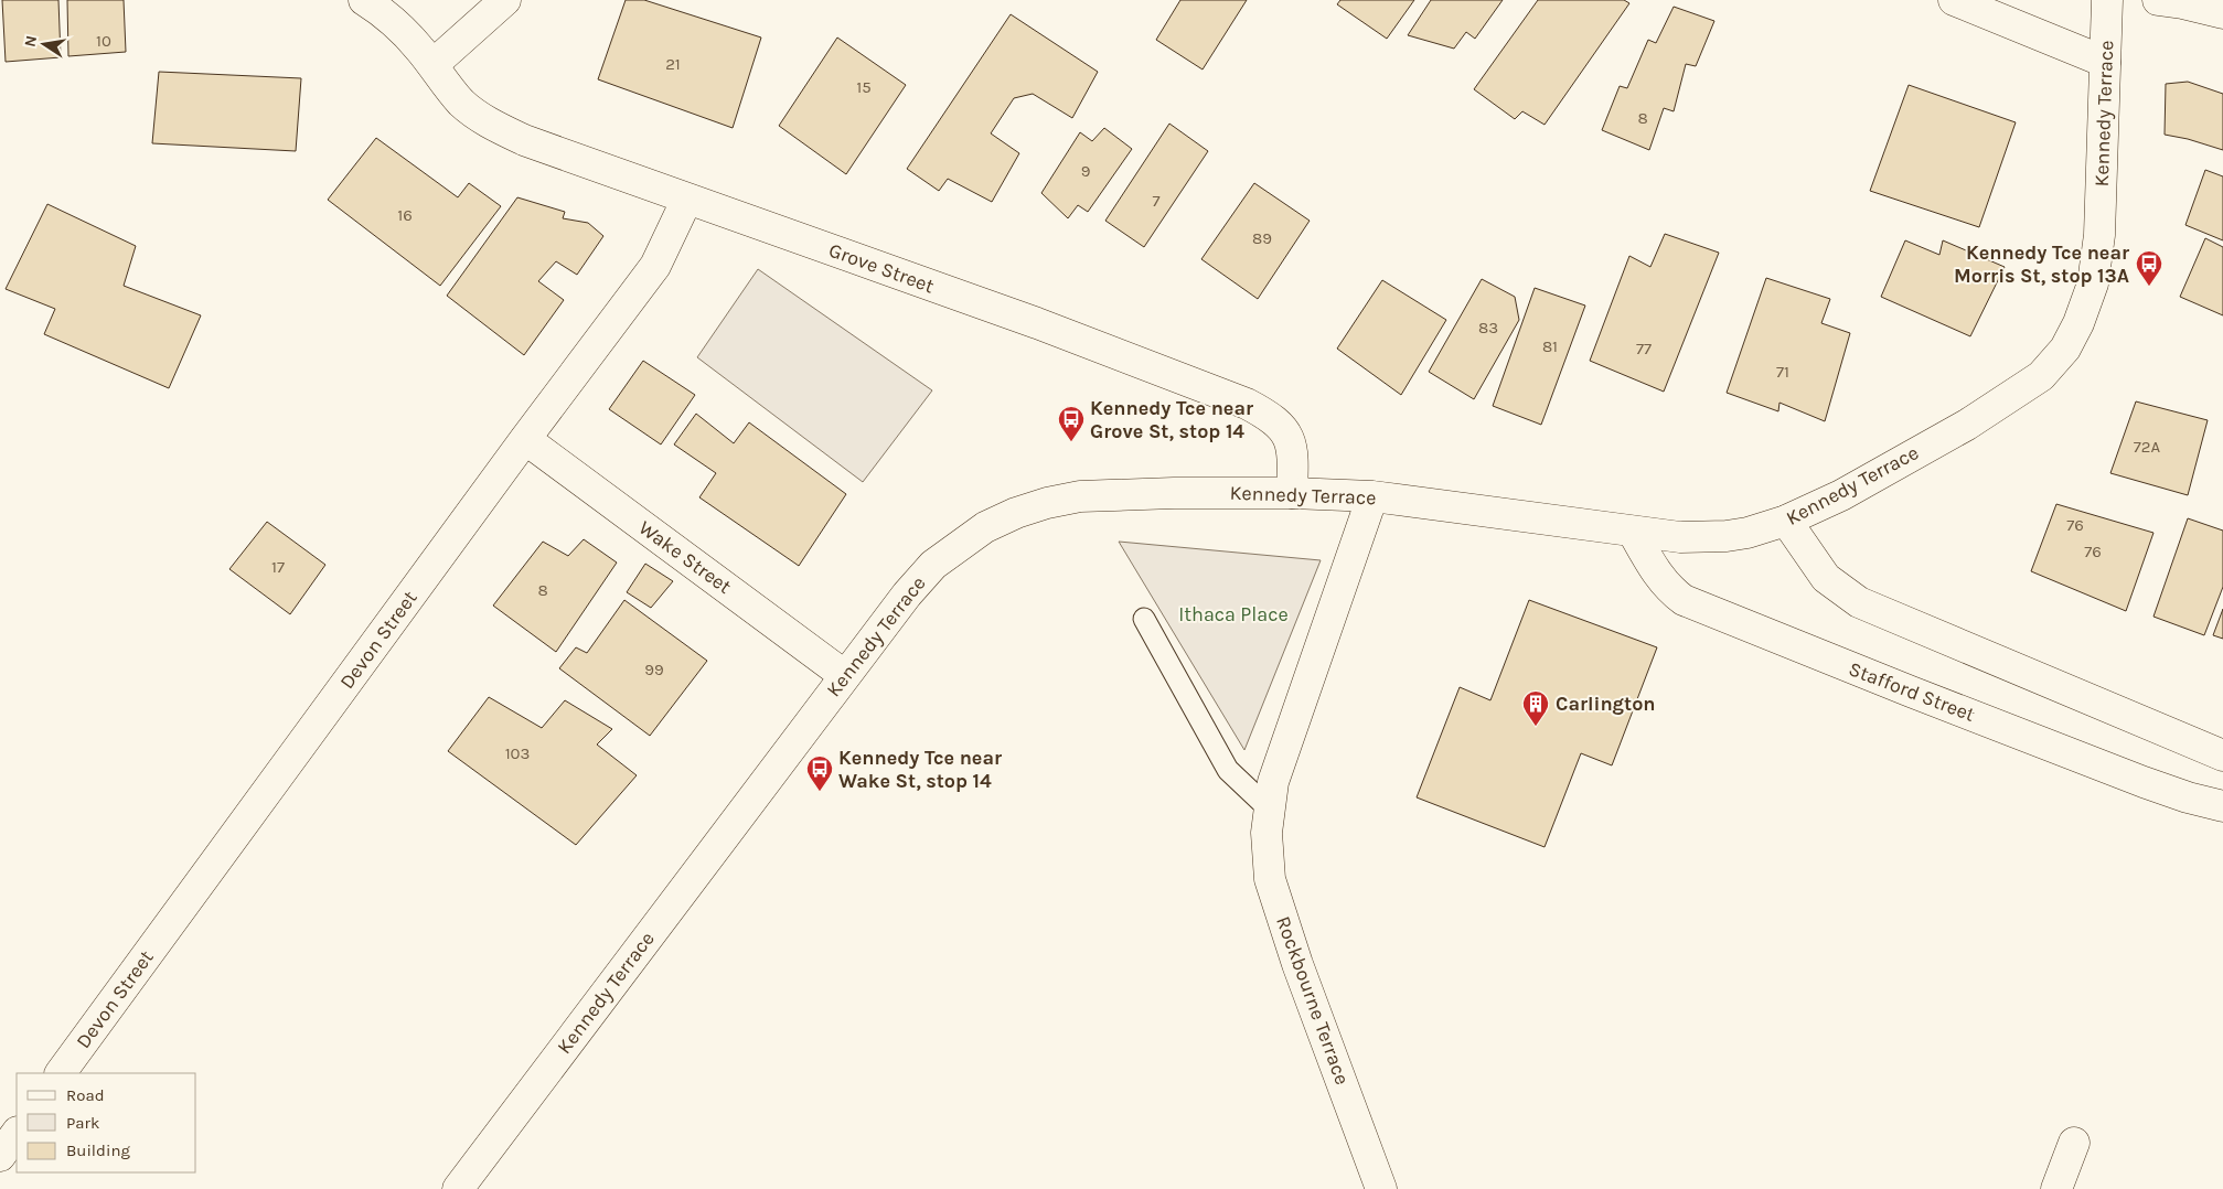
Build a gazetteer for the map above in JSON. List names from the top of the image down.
{
  "streets": {
    "street": [
      "Kennedy Terrace",
      "Grove Street",
      "Wake Street",
      "Devon Street",
      "Stafford Street",
      "Rockbourne Terrace"
    ]
  },
  "crossings": [
    ["Kennedy Terrace", "Grove Street"],
    ["Kennedy Terrace", "Wake Street"],
    ["Kennedy Terrace", "Stafford Street"],
    ["Kennedy Terrace", "Rockbourne Terrace"],
    ["Grove Street", "Devon Street"],
    ["Wake Street", "Devon Street"]
  ],
  "parks": ["Ithaca Place"],
  "places": {
    "bus stop": ["Kennedy Tce near Morris St, stop 13A", "Kennedy Tce near Grove St, stop 14", "Kennedy Tce near Wake St, stop 14"],
    "building": ["Carlington"]
  },
  "house_numbers": [
    "10",
    "21",
    "15",
    "8",
    "9",
    "7",
    "16",
    "89",
    "83",
    "81",
    "77",
    "71",
    "72A",
    "76",
    "76",
    "17",
    "8",
    "99",
    "103"
  ],
  "legend": ["Road", "Park", "Building"],
  "north": "left"
}
